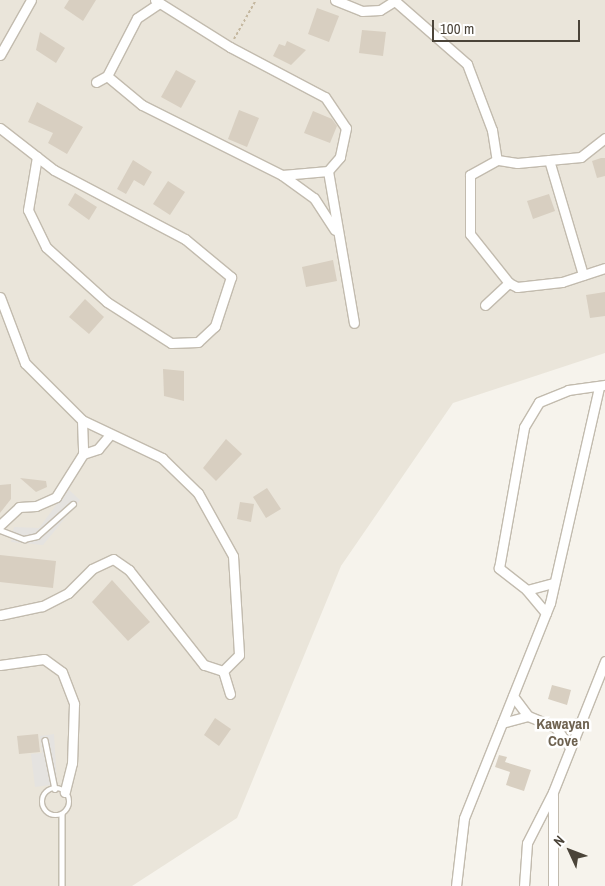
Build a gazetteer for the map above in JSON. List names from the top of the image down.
{
  "districts": ["Kawayan Cove"],
  "scale_bar": "100 m",
  "north": "top left"
}
